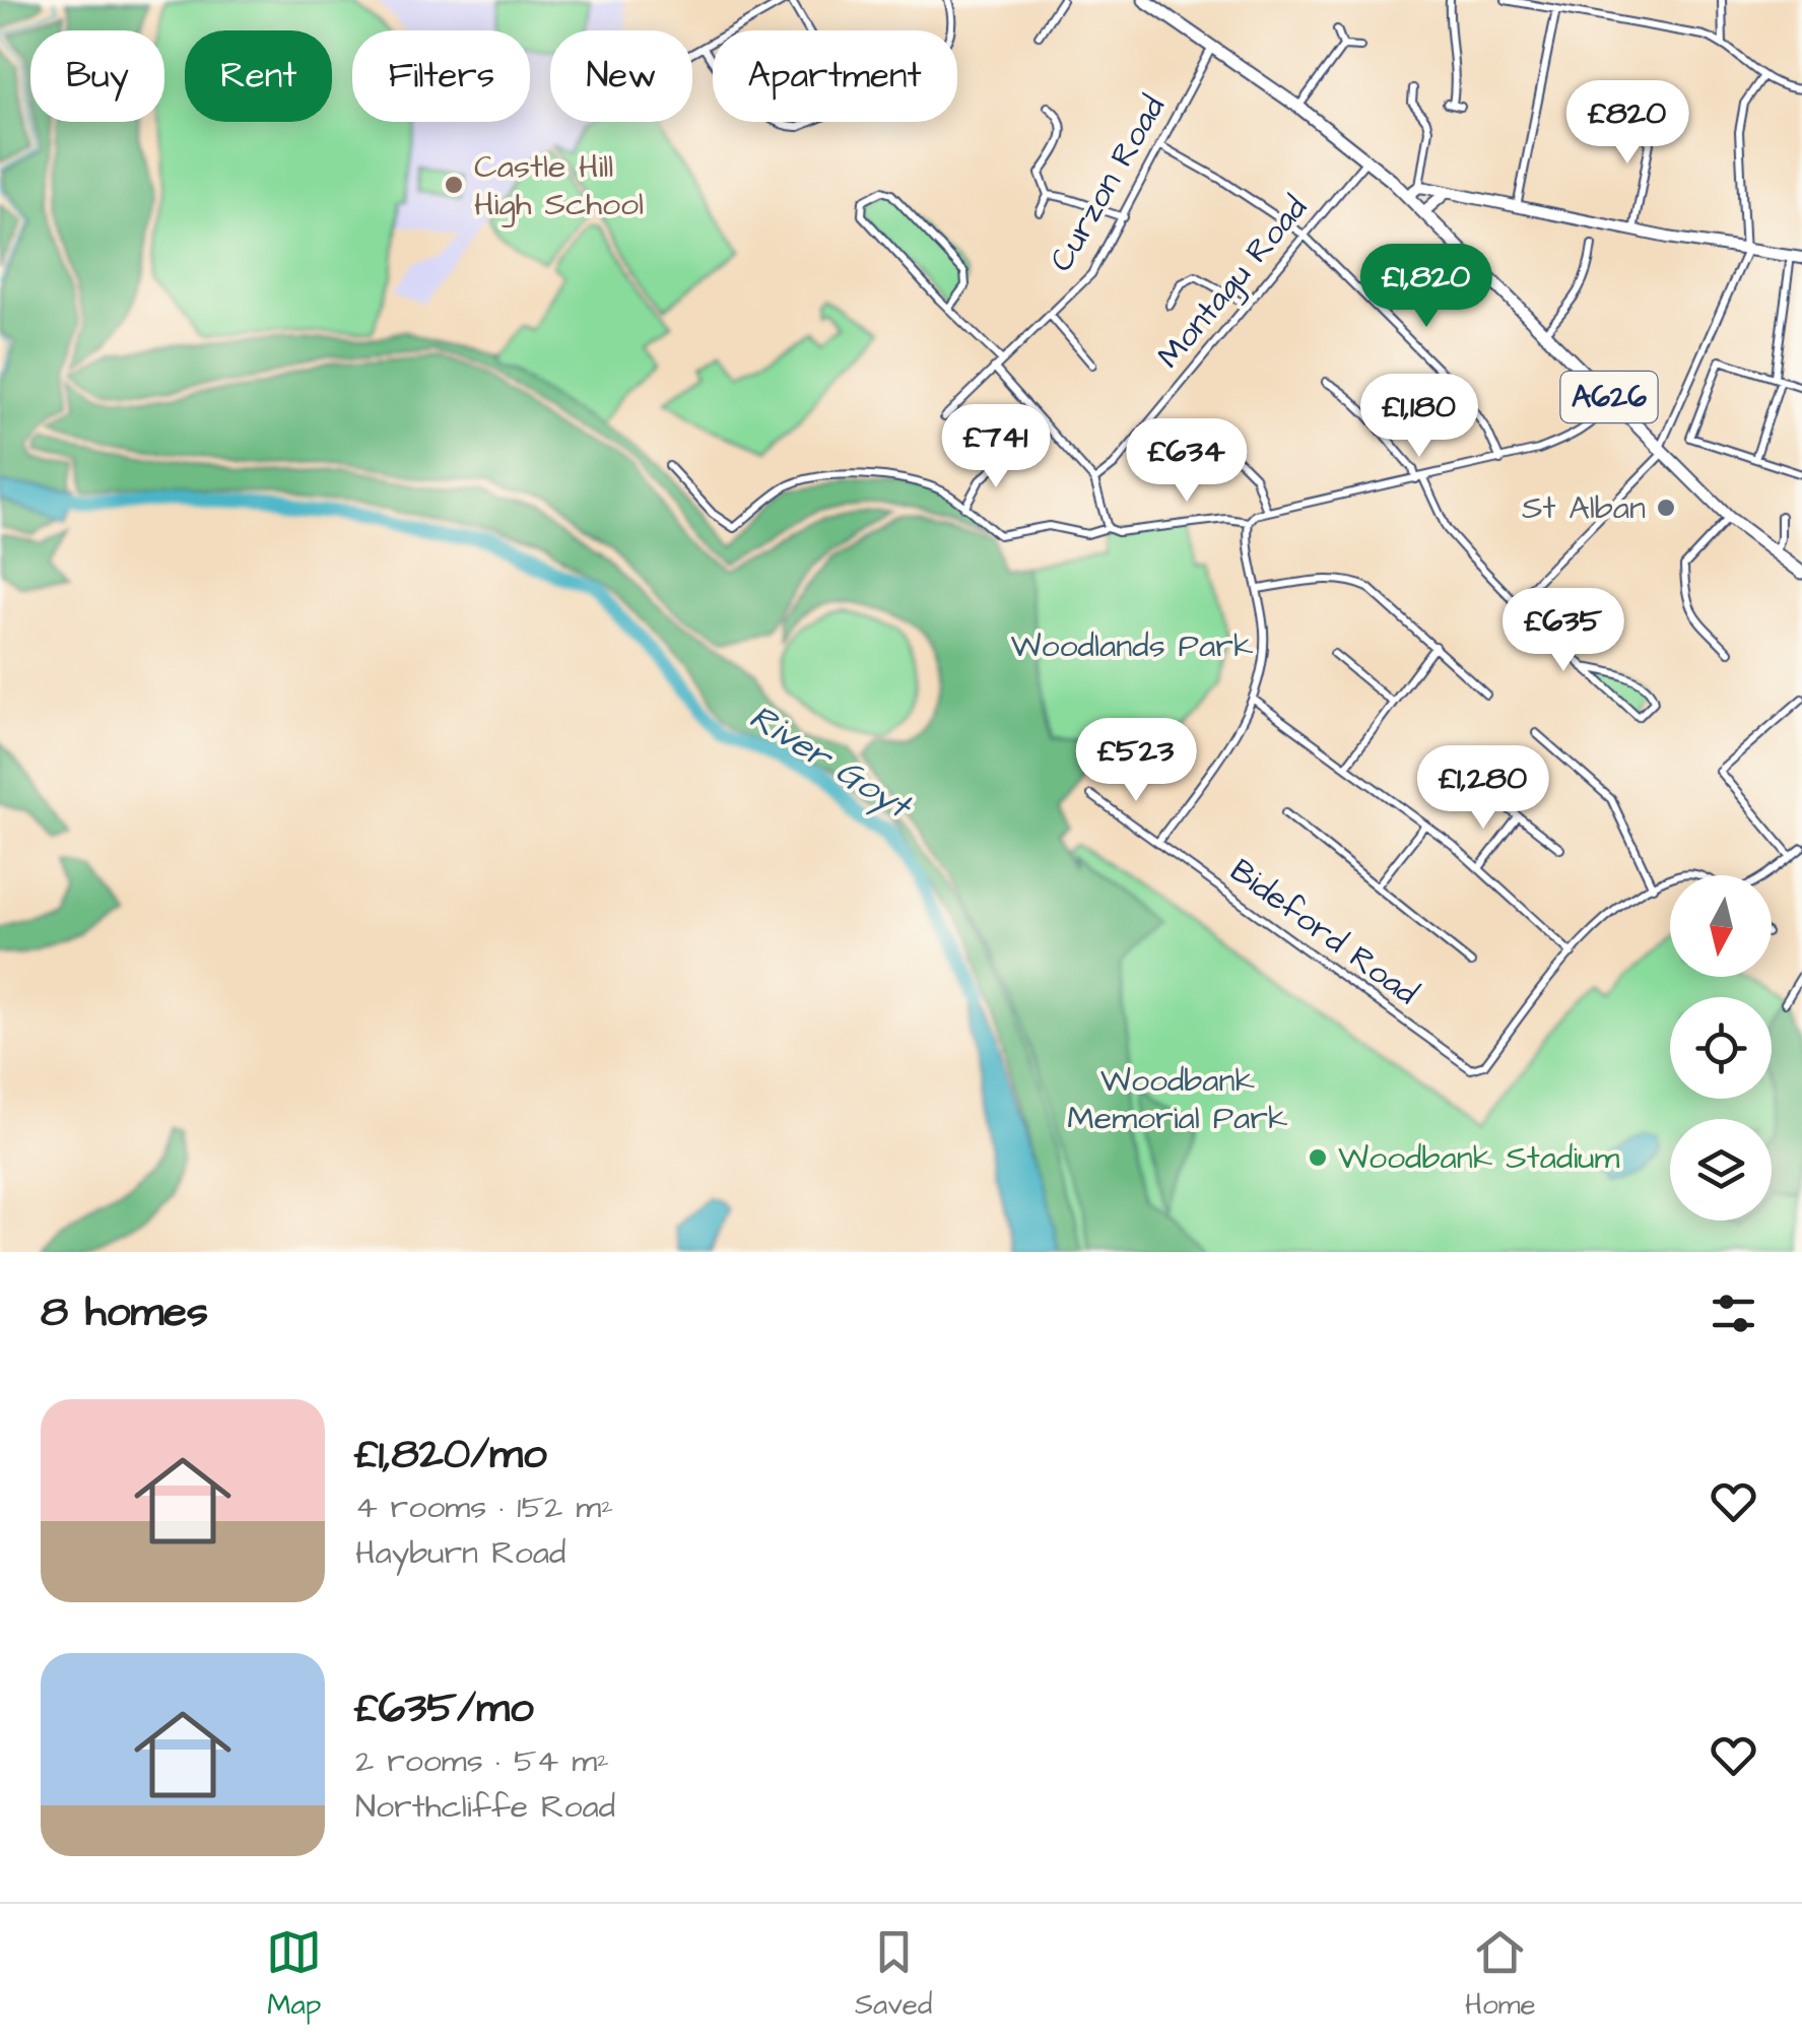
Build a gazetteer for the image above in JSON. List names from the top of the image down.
{
  "streets": {
    "main road": ["A626"],
    "street": ["Curzon Road", "Montagu Road", "Bideford Road"]
  },
  "crossings": [
    ["Curzon Road", "A626"],
    ["Montagu Road", "A626"]
  ],
  "water": ["River Goyt"],
  "parks": ["Woodlands Park", "Woodbank Memorial Park"],
  "places": ["Castle Hill High School", "St Alban", "Woodbank Stadium"],
  "north": "bottom",
  "page": {
    "chip": [
      "Buy",
      "Rent",
      "Filters",
      "New",
      "Apartment"
    ],
    "price": [
      "£820",
      "£1,820",
      "£1,180",
      "£741",
      "£634",
      "£635",
      "£523",
      "£1,280"
    ],
    "heading": "8 homes",
    "list": [
      {
        "name": "£1,820/mo",
        "note": "4 rooms · 152 m² · Hayburn Road"
      },
      {
        "name": "£635/mo",
        "note": "2 rooms · 54 m² · Northcliffe Road"
      }
    ],
    "tabs": ["Map", "Saved", "Home"]
  }
}
